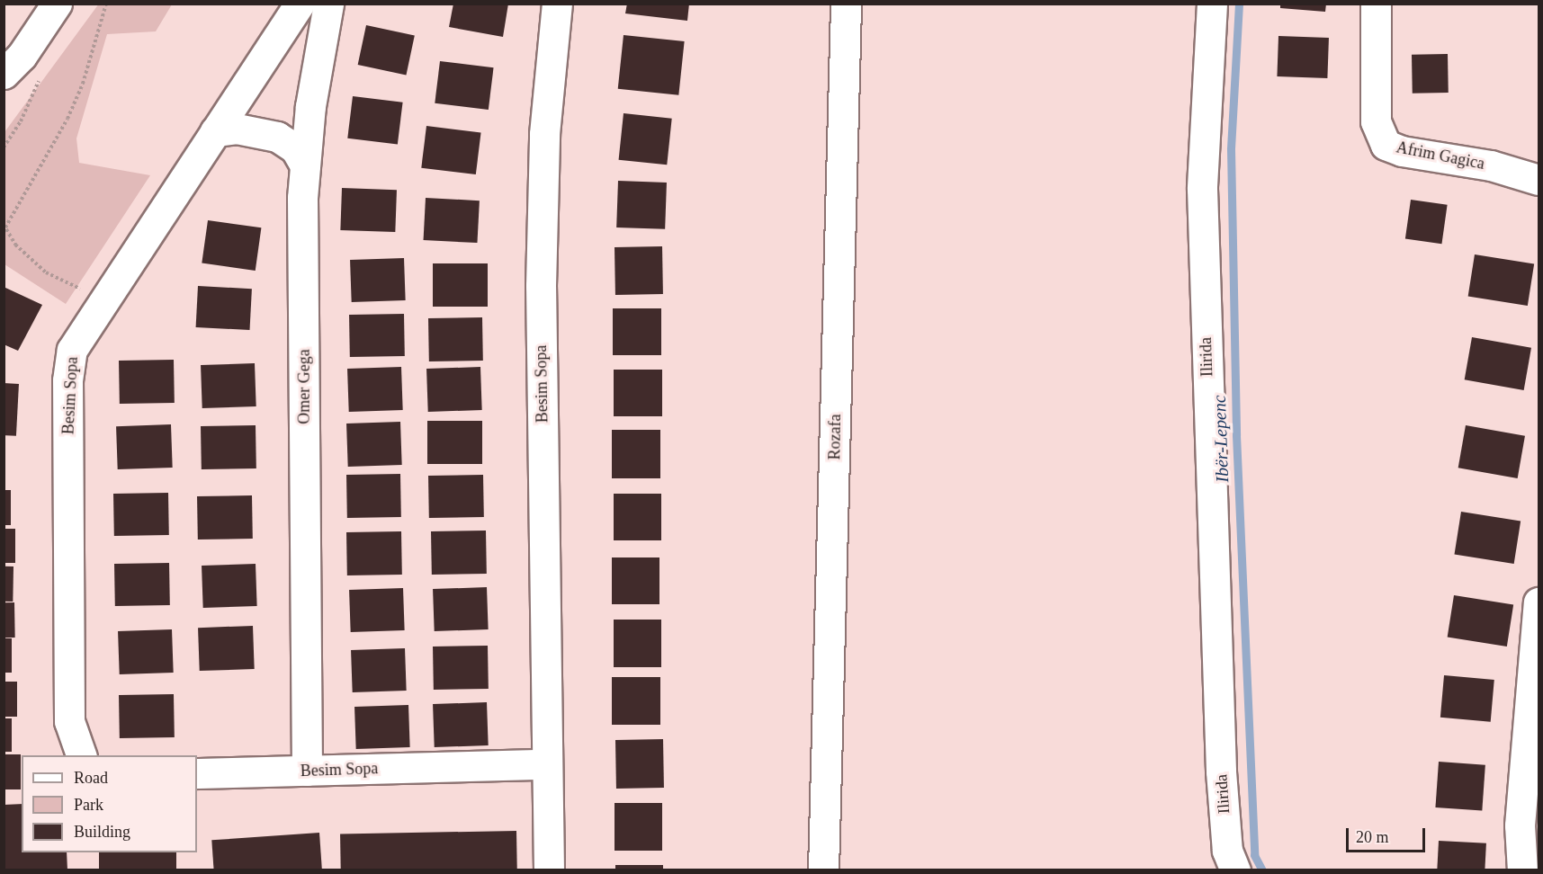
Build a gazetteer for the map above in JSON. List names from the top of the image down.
{
  "streets": {
    "street": [
      "Afrim Gagica",
      "Ilirida",
      "Besim Sopa",
      "Omer Gega",
      "Rozafa"
    ]
  },
  "crossings": [
    ["Besim Sopa", "Omer Gega"]
  ],
  "water": ["Ibër-Lepenc"],
  "legend": ["Road", "Park", "Building"],
  "scale_bar": "20 m"
}
